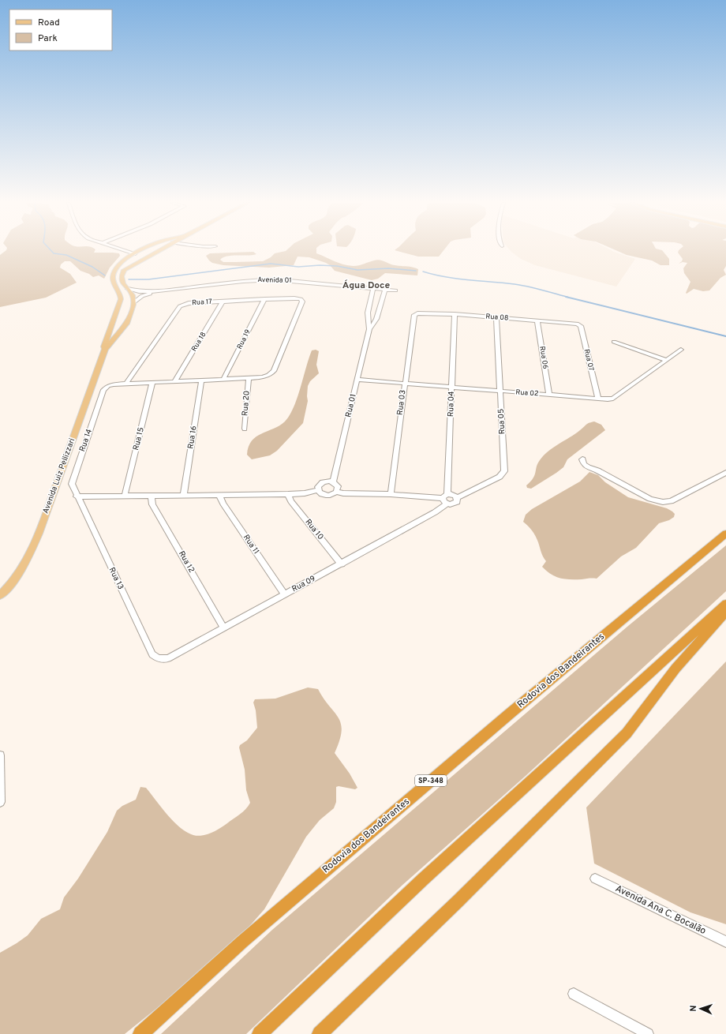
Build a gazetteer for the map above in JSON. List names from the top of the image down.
{
  "streets": {
    "highway": ["Rodovia dos Bandeirantes", "SP-348"],
    "main road": ["Avenida Luiz Pellizzari"],
    "street": [
      "Avenida 01",
      "Rua 17",
      "Rua 08",
      "Rua 19",
      "Rua 18",
      "Rua 06",
      "Rua 07",
      "Rua 02",
      "Rua 03",
      "Rua 20",
      "Rua 04",
      "Rua 01",
      "Rua 05",
      "Rua 16",
      "Rua 15",
      "Rua 14",
      "Rua 10",
      "Rua 11",
      "Rua 12",
      "Rua 13",
      "Rua 09",
      "Avenida Ana C. Bocalão"
    ]
  },
  "crossings": [
    ["Avenida 01", "Avenida Luiz Pellizzari"],
    ["Rua 17", "Rua 19"],
    ["Rua 17", "Rua 18"],
    ["Rua 17", "Rua 20"],
    ["Rua 17", "Rua 14"],
    ["Rua 08", "Rua 06"],
    ["Rua 08", "Rua 07"],
    ["Rua 08", "Rua 03"],
    ["Rua 08", "Rua 04"],
    ["Rua 08", "Rua 05"],
    ["Rua 06", "Rua 02"],
    ["Rua 07", "Rua 02"],
    ["Rua 02", "Rua 03"],
    ["Rua 02", "Rua 04"],
    ["Rua 02", "Rua 01"],
    ["Rua 02", "Rua 05"],
    ["Rua 04", "Rua 05"],
    ["Rua 04", "Rua 09"],
    ["Rua 05", "Rua 09"],
    ["Rua 14", "Rua 13"],
    ["Rua 10", "Rua 09"],
    ["Rua 11", "Rua 09"],
    ["Rua 12", "Rua 09"],
    ["Rua 13", "Rua 09"]
  ],
  "districts": ["Água Doce"],
  "legend": ["Road", "Park"],
  "north": "left"
}
